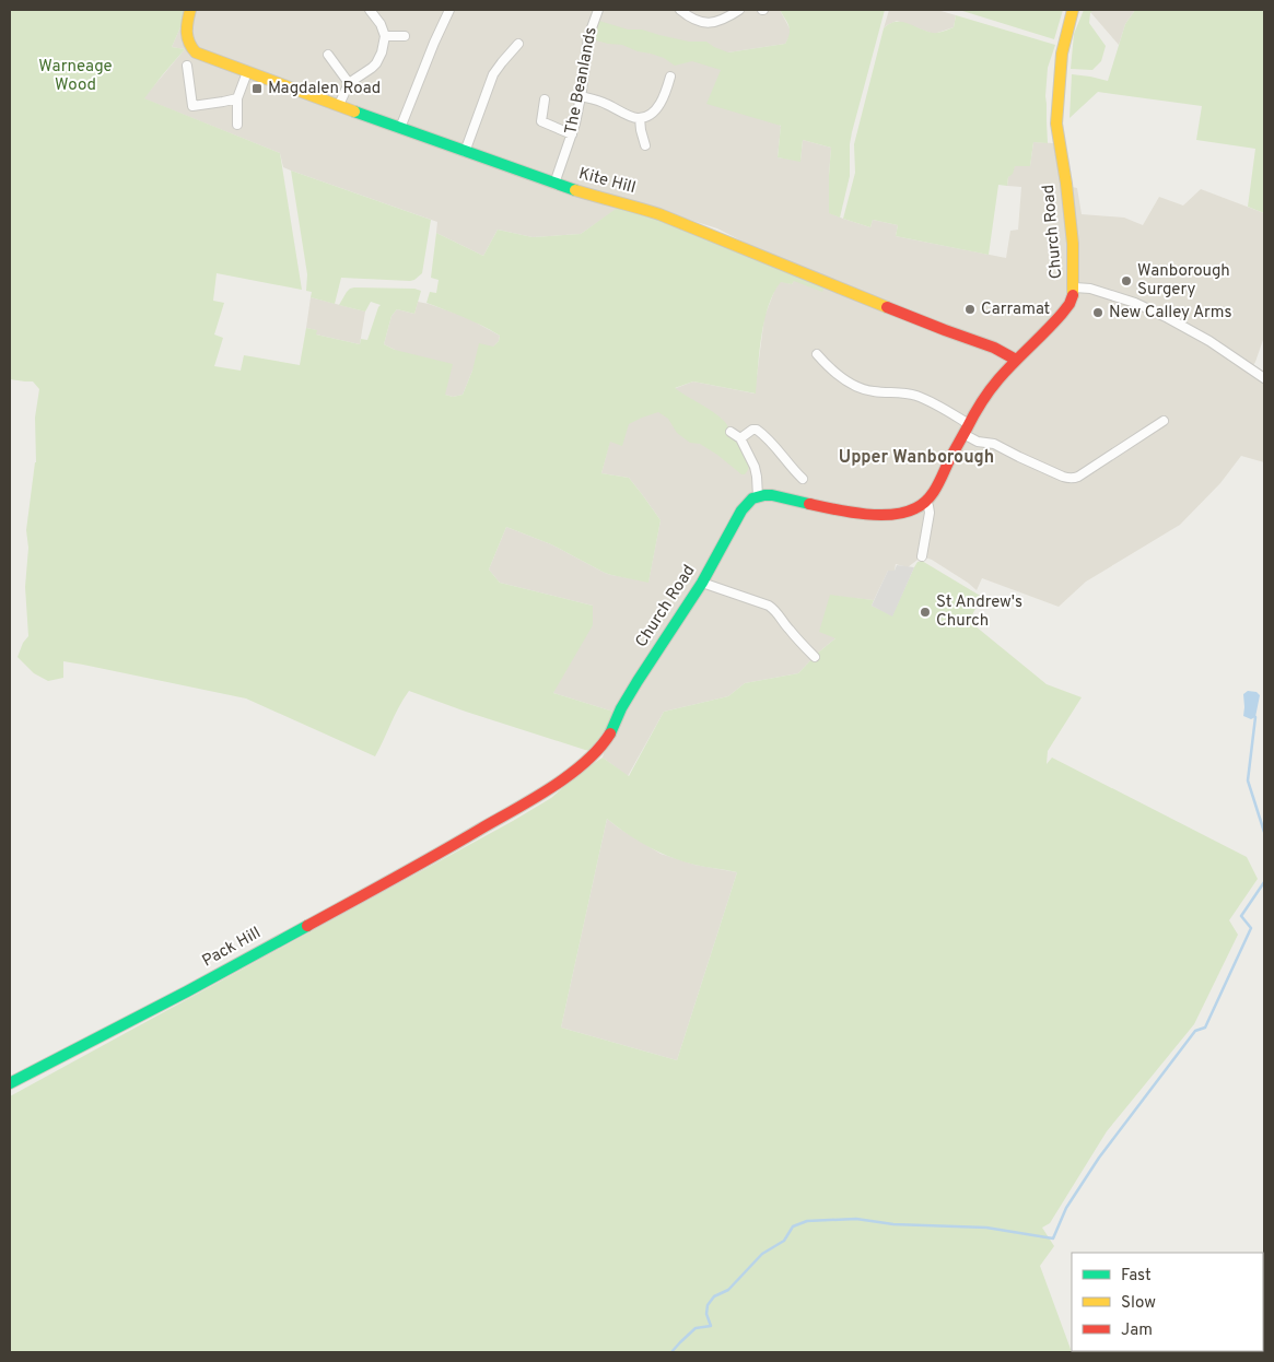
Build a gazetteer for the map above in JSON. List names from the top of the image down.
{
  "streets": {
    "street": [
      "The Beanlands",
      "Kite Hill",
      "Church Road",
      "Pack Hill"
    ]
  },
  "crossings": [
    ["The Beanlands", "Kite Hill"],
    ["Kite Hill", "Church Road"],
    ["Church Road", "Pack Hill"]
  ],
  "districts": ["Upper Wanborough"],
  "parks": ["Warneage Wood"],
  "places": {
    "transit": ["Magdalen Road"],
    "other": [
      "Wanborough Surgery",
      "Carramat",
      "New Calley Arms",
      "St Andrew's Church"
    ]
  },
  "legend": ["Fast", "Slow", "Jam"]
}
